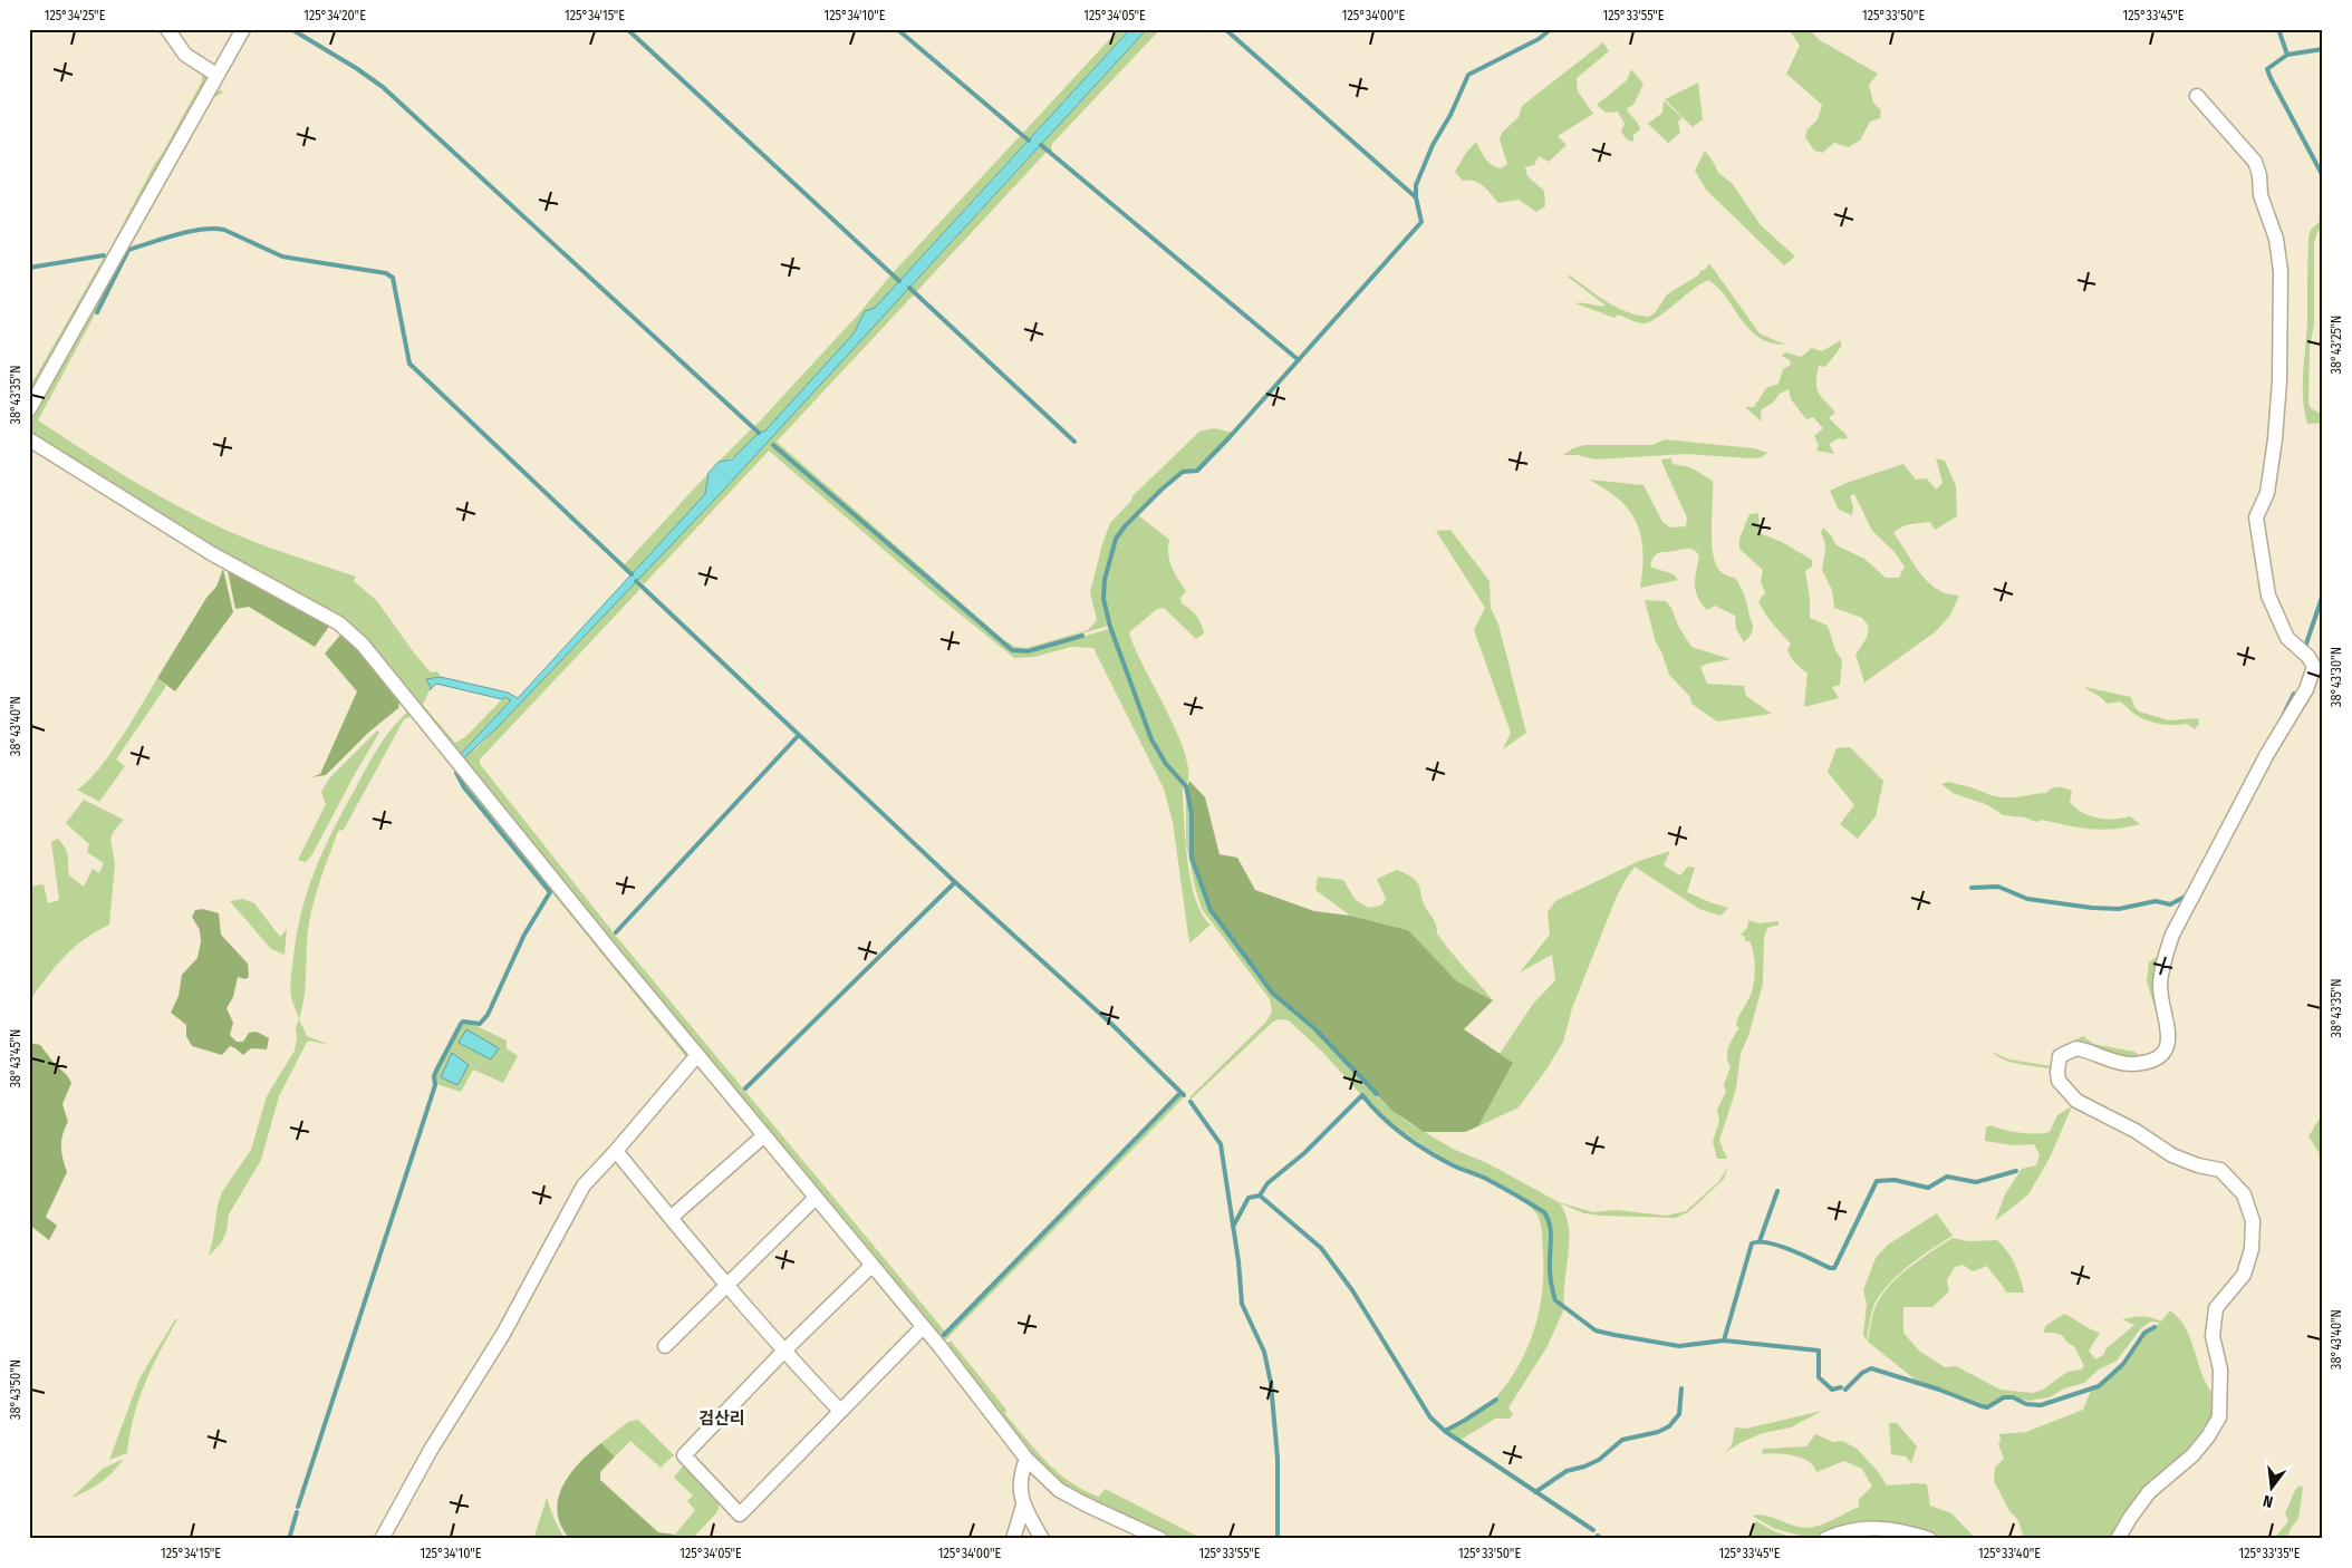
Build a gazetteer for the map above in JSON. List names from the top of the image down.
{
  "districts": ["검산리"],
  "north": "bottom",
  "coordinates": [
    "125°34'25\"E",
    "125°34'20\"E",
    "125°34'15\"E",
    "125°34'10\"E",
    "125°34'05\"E",
    "125°34'00\"E",
    "125°33'55\"E",
    "125°33'50\"E",
    "125°33'45\"E",
    "38°43'25\"N",
    "38°43'35\"N",
    "38°43'30\"N",
    "38°43'40\"N",
    "38°43'45\"N",
    "38°43'50\"N",
    "125°33'40\"E",
    "125°33'35\"E"
  ]
}
